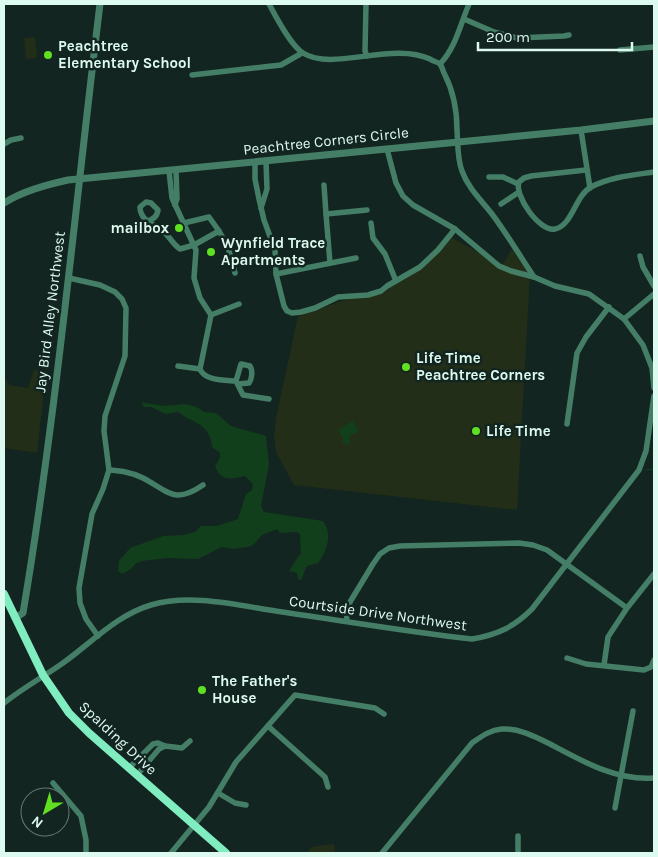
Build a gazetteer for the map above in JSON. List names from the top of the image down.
{
  "streets": {
    "main road": ["Spalding Drive"],
    "street": ["Peachtree Corners Circle", "Jay Bird Alley Northwest", "Courtside Drive Northwest"]
  },
  "crossings": [
    ["Peachtree Corners Circle", "Jay Bird Alley Northwest"],
    ["Jay Bird Alley Northwest", "Spalding Drive"],
    ["Courtside Drive Northwest", "Spalding Drive"]
  ],
  "places": [
    "Peachtree Elementary School",
    "mailbox",
    "Wynfield Trace Apartments",
    "Life Time Peachtree Corners",
    "Life Time",
    "The Father's House"
  ],
  "scale_bar": "200 m",
  "north": "bottom left"
}
